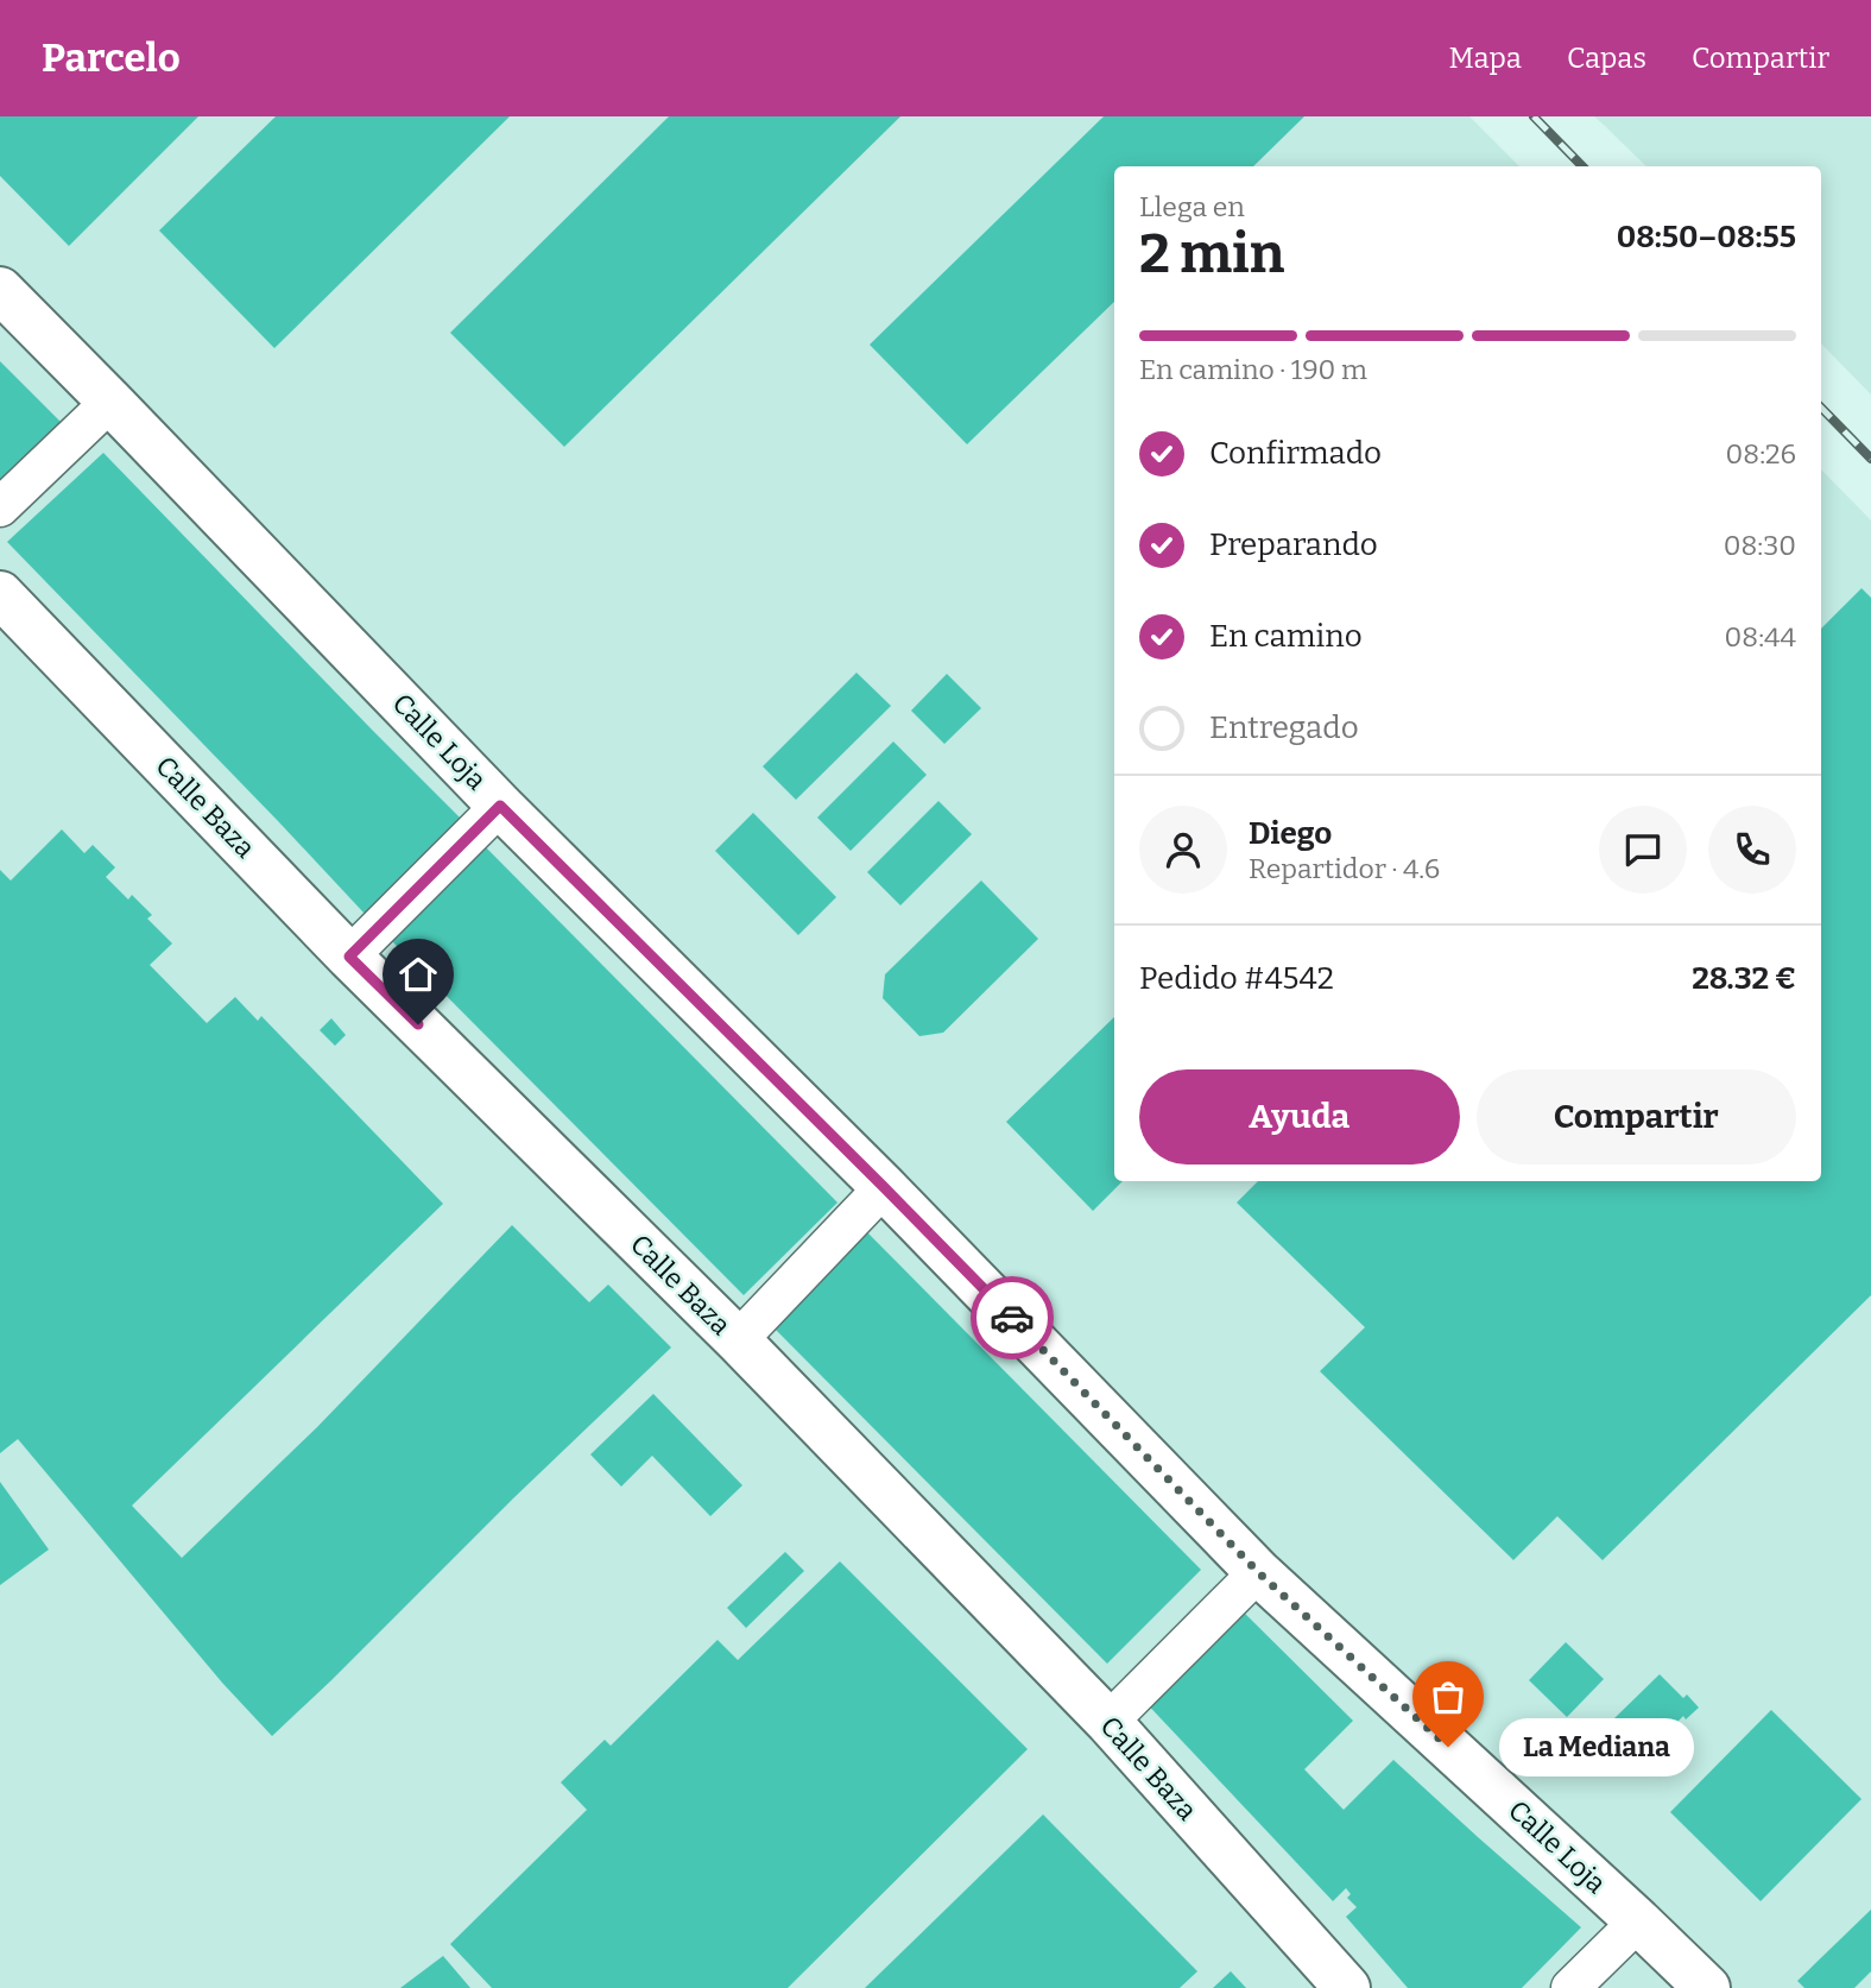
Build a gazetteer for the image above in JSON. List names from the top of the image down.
{
  "streets": {
    "street": ["Calle Loja", "Calle Baza"]
  },
  "places": ["La Mediana"],
  "page": {
    "header": "Parcelo",
    "nav": ["Mapa", "Capas", "Compartir"],
    "heading": ["2 min", "Llega en", "08:50–08:55"],
    "panel": [
      "Diego",
      "Repartidor · 4.6",
      "Pedido #4542",
      "28.32 €"
    ],
    "bar": "En camino · 190 m",
    "list": [
      ["Confirmado", "08:26"],
      ["Preparando", "08:30"],
      ["En camino", "08:44"],
      "Entregado"
    ],
    "buttons": ["Ayuda", "Compartir"],
    "bubble": "La Mediana"
  }
}
